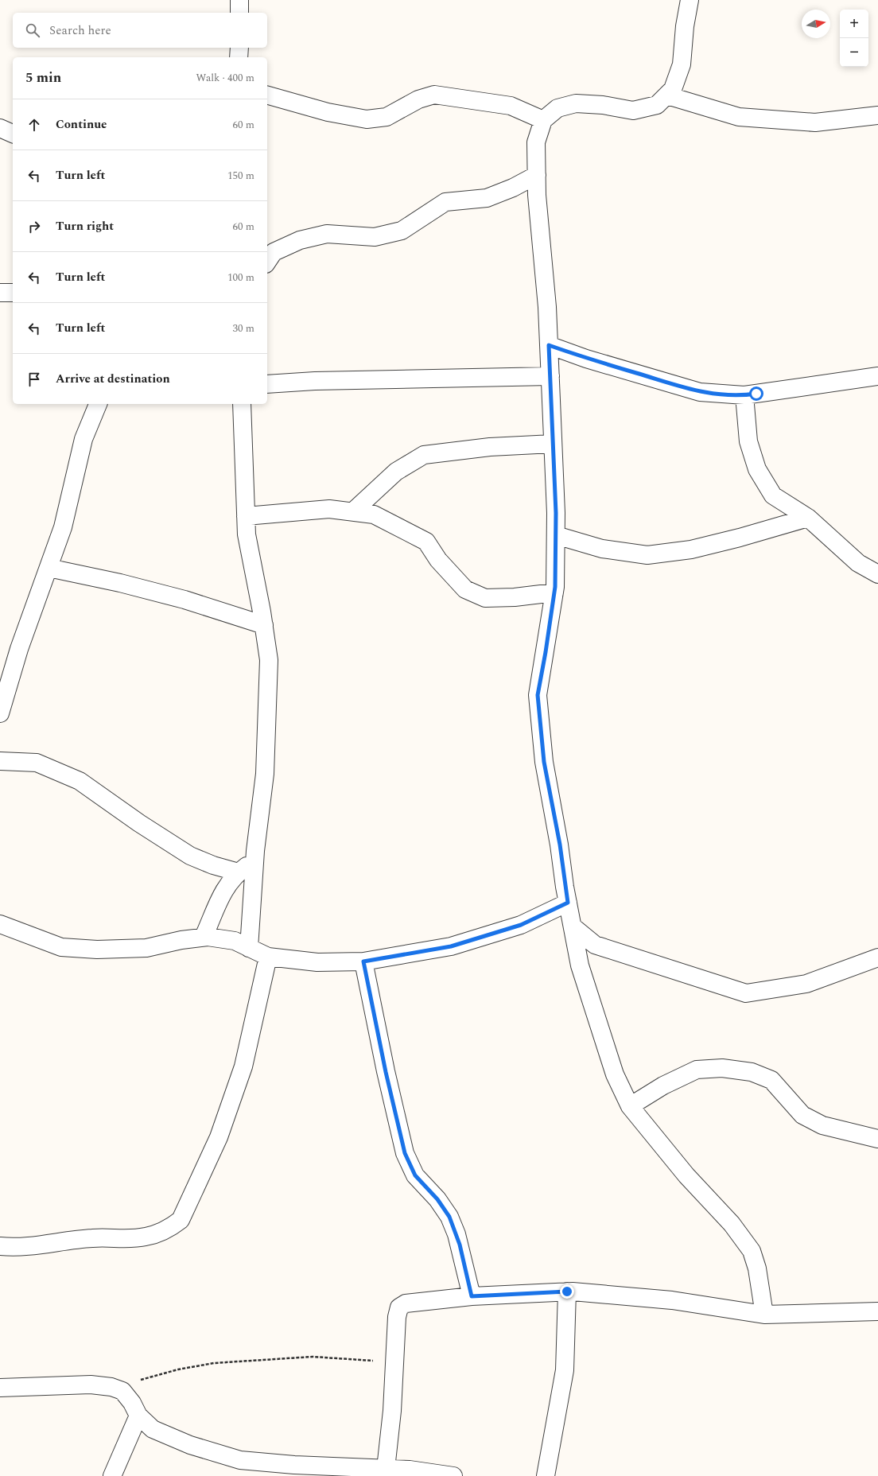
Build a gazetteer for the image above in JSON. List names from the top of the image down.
{
  "north": "right",
  "page": {
    "map_buttons": ["+", "−"],
    "search": "Search here",
    "heading": ["5 min", "Walk · 400 m"],
    "list": [
      ["Continue", "60 m"],
      ["Turn left", "150 m"],
      ["Turn right", "60 m"],
      ["Turn left", "100 m"],
      ["Turn left", "30 m"],
      "Arrive at destination"
    ]
  }
}
